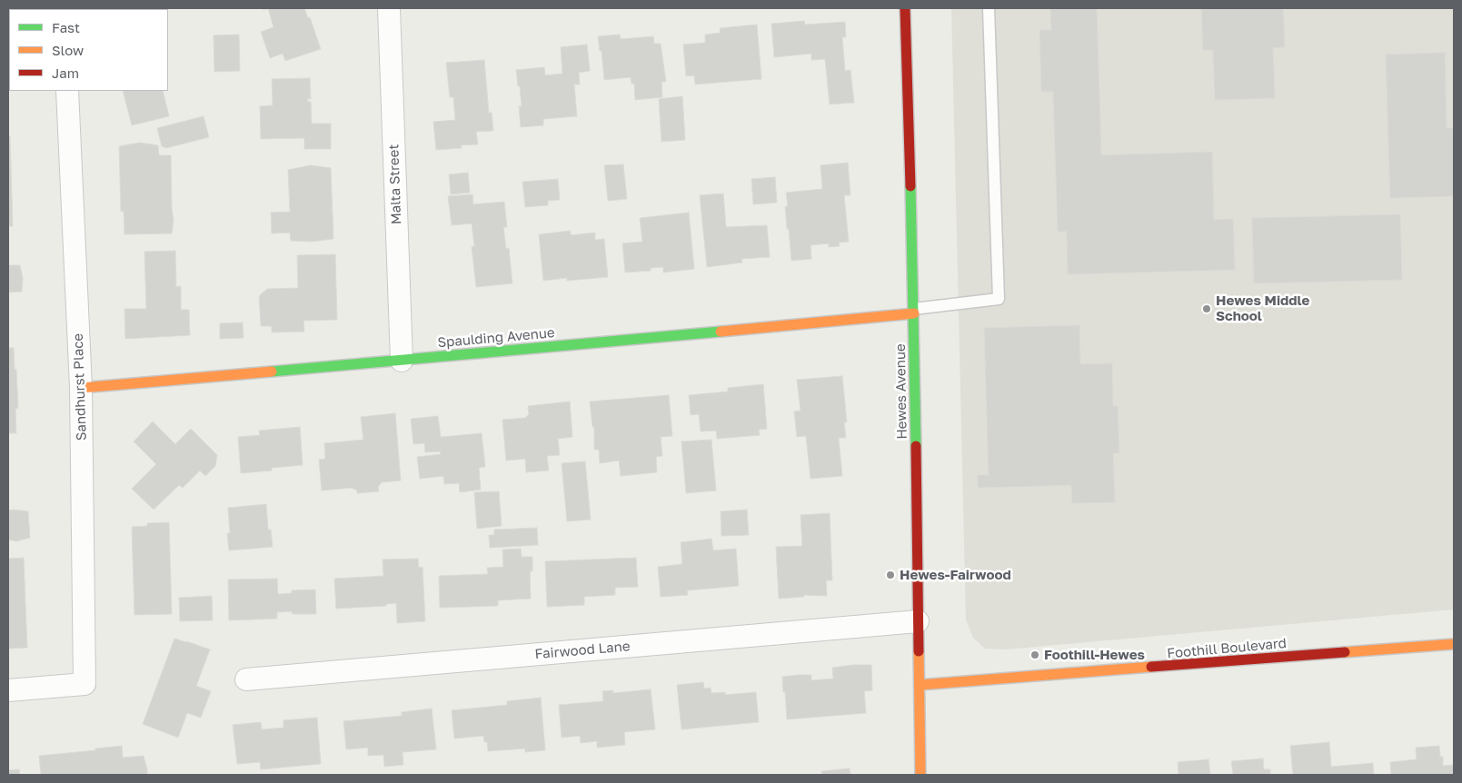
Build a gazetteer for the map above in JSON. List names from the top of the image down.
{
  "streets": {
    "street": [
      "Malta Street",
      "Spaulding Avenue",
      "Sandhurst Place",
      "Hewes Avenue",
      "Foothill Boulevard",
      "Fairwood Lane"
    ]
  },
  "crossings": [
    ["Malta Street", "Spaulding Avenue"],
    ["Spaulding Avenue", "Sandhurst Place"],
    ["Spaulding Avenue", "Hewes Avenue"],
    ["Hewes Avenue", "Foothill Boulevard"],
    ["Hewes Avenue", "Fairwood Lane"]
  ],
  "places": ["Hewes Middle School", "Hewes-Fairwood", "Foothill-Hewes"],
  "legend": ["Fast", "Slow", "Jam"]
}
